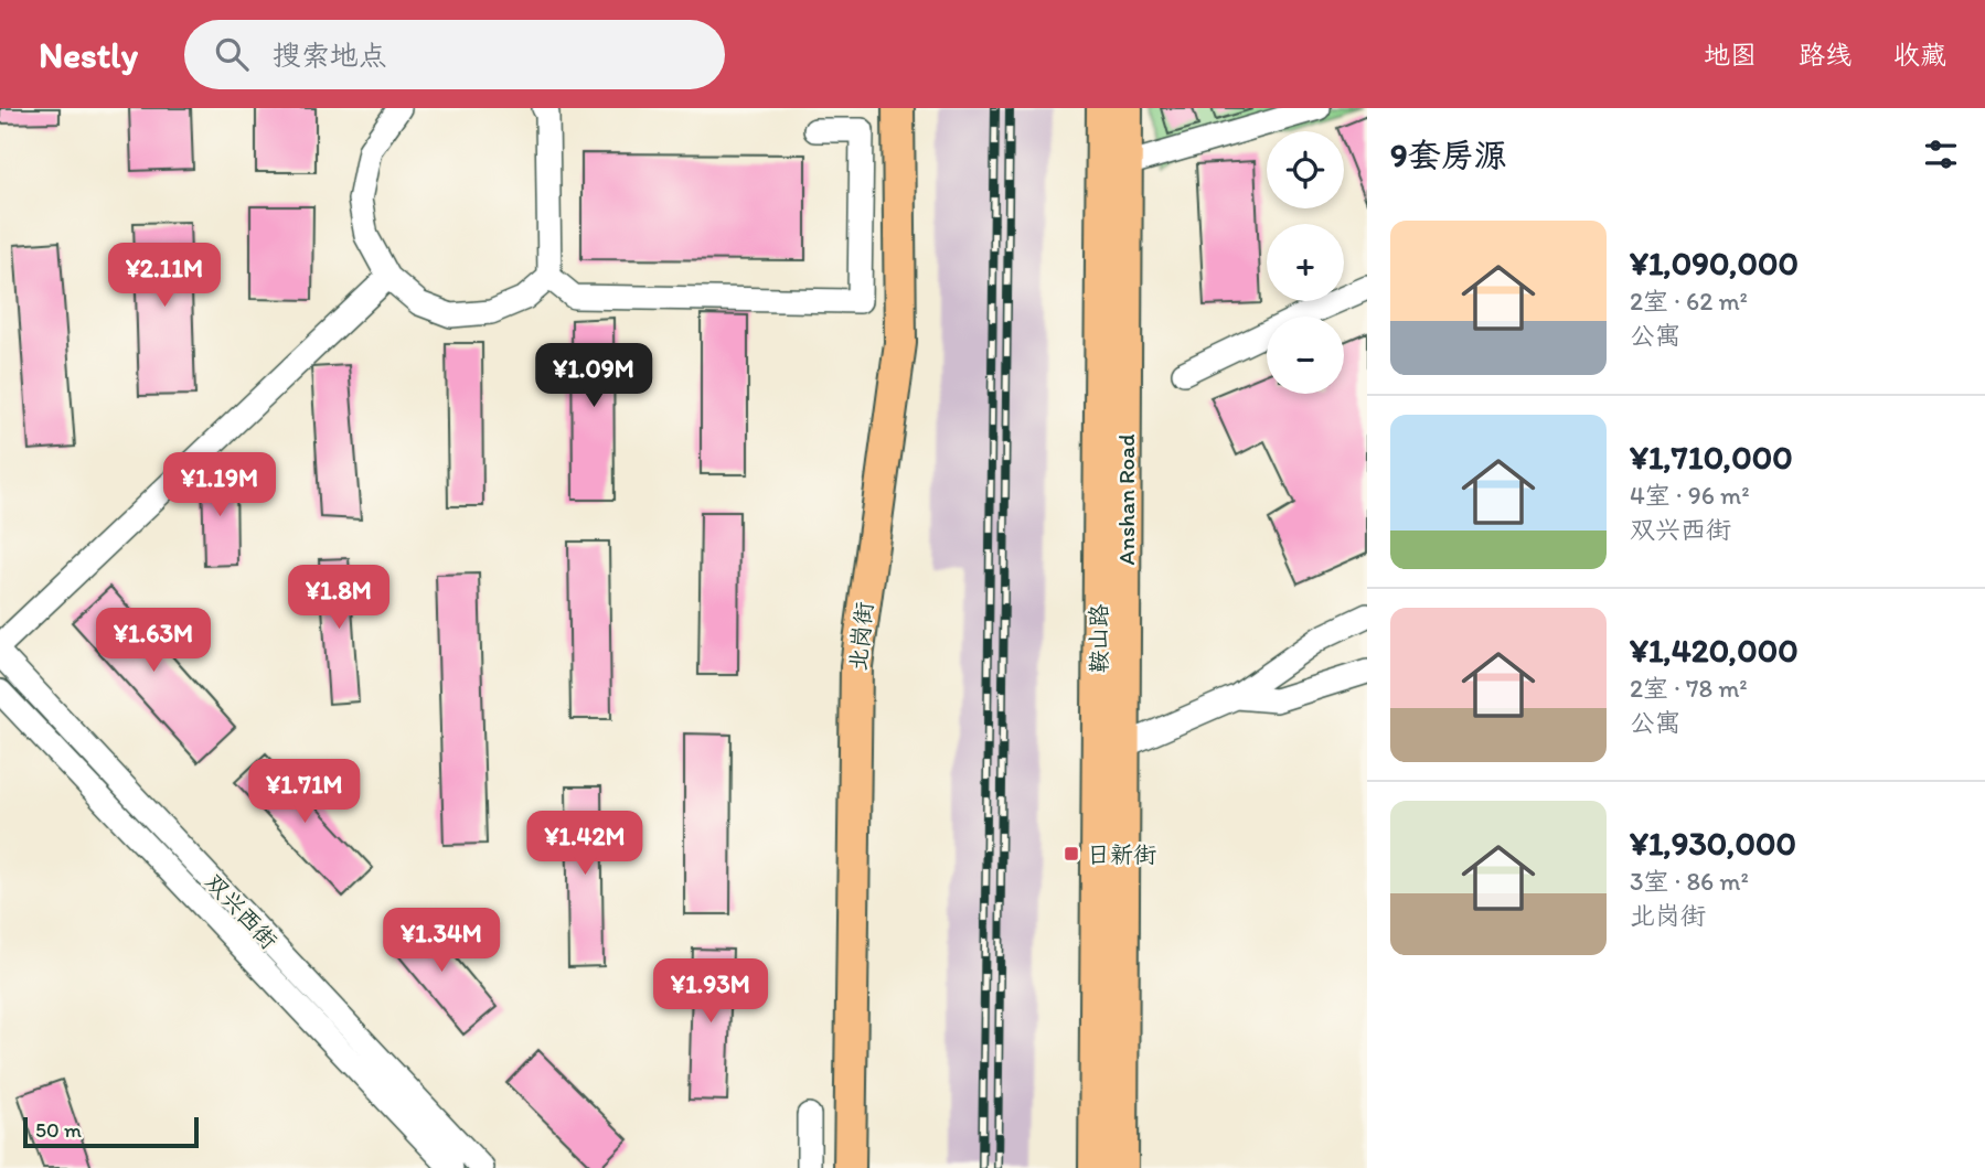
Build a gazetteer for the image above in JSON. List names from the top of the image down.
{
  "streets": {
    "main road": ["Anshan Road", "北岗街", "鞍山路"],
    "street": ["双兴西街"]
  },
  "places": {
    "transit": ["日新街"]
  },
  "scale_bar": "50 m",
  "page": {
    "header": "Nestly",
    "search": "搜索地点",
    "nav": ["地图", "路线", "收藏"],
    "heading": "9套房源",
    "map_buttons": ["+", "−"],
    "list": [
      {
        "name": "¥1,090,000",
        "note": "2室 · 62 m² · 公寓"
      },
      {
        "name": "¥1,710,000",
        "note": "4室 · 96 m² · 双兴西街"
      },
      {
        "name": "¥1,420,000",
        "note": "2室 · 78 m² · 公寓"
      },
      {
        "name": "¥1,930,000",
        "note": "3室 · 86 m² · 北岗街"
      }
    ],
    "price": [
      "¥2.11M",
      "¥1.09M",
      "¥1.19M",
      "¥1.8M",
      "¥1.63M",
      "¥1.71M",
      "¥1.42M",
      "¥1.34M",
      "¥1.93M"
    ],
    "scale": "50 m"
  }
}
